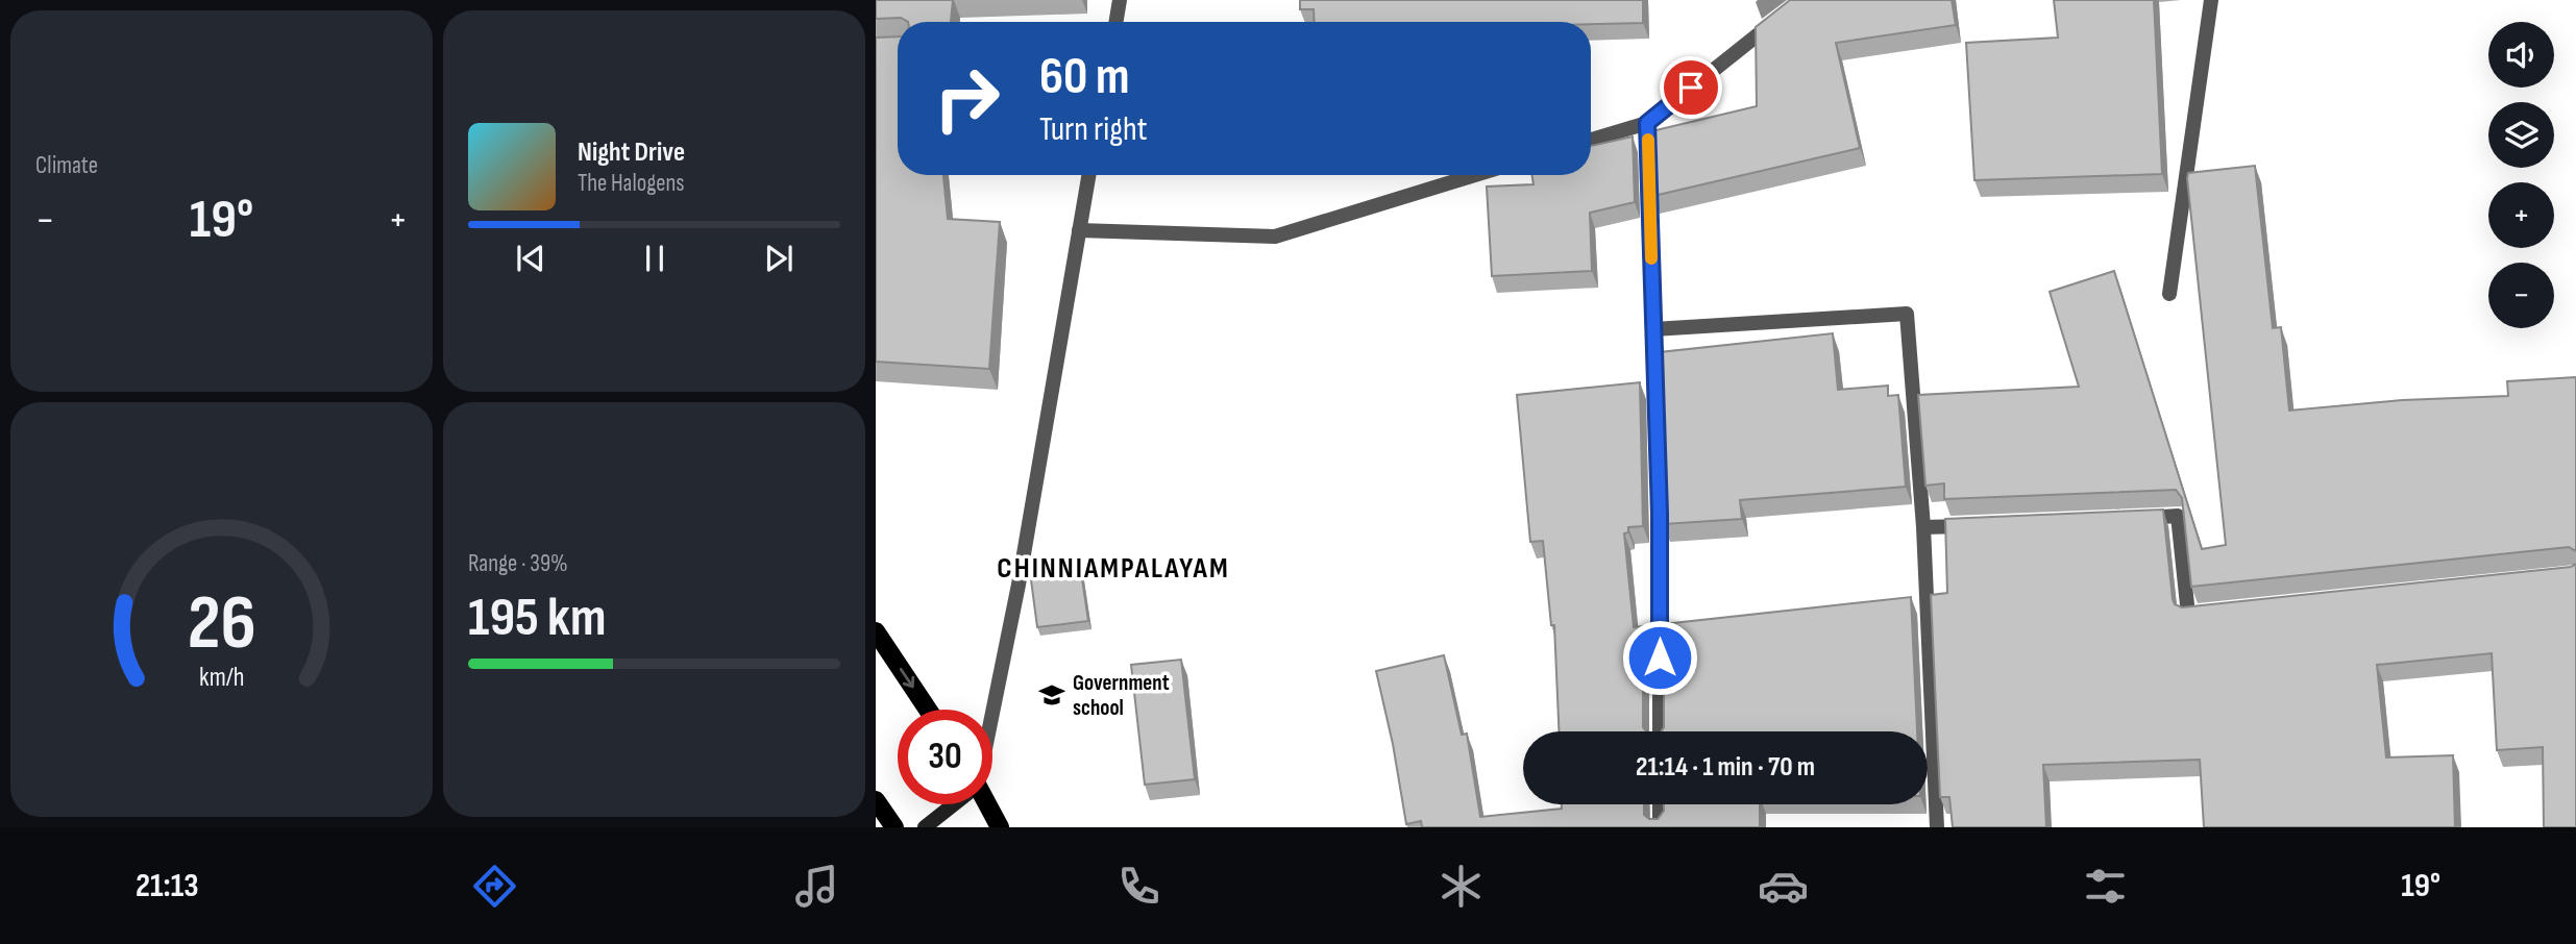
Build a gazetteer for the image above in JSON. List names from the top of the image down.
{
  "districts": ["CHINNIAMPALAYAM"],
  "places": {
    "school or university": ["Government school"]
  },
  "page": {
    "tile": [
      "Climate",
      ["Range · 39%", "195 km"]
    ],
    "map_buttons": ["+", "−"],
    "turn": ["60 m", "Turn right"],
    "song": ["Night Drive", "The Halogens"],
    "heat": ["−", "19°", "+"],
    "limit": "30",
    "trip": "21:14 · 1 min · 70 m",
    "tabs": ["21:13", "19°"],
    "gauge": ["26", "km/h"]
  }
}
